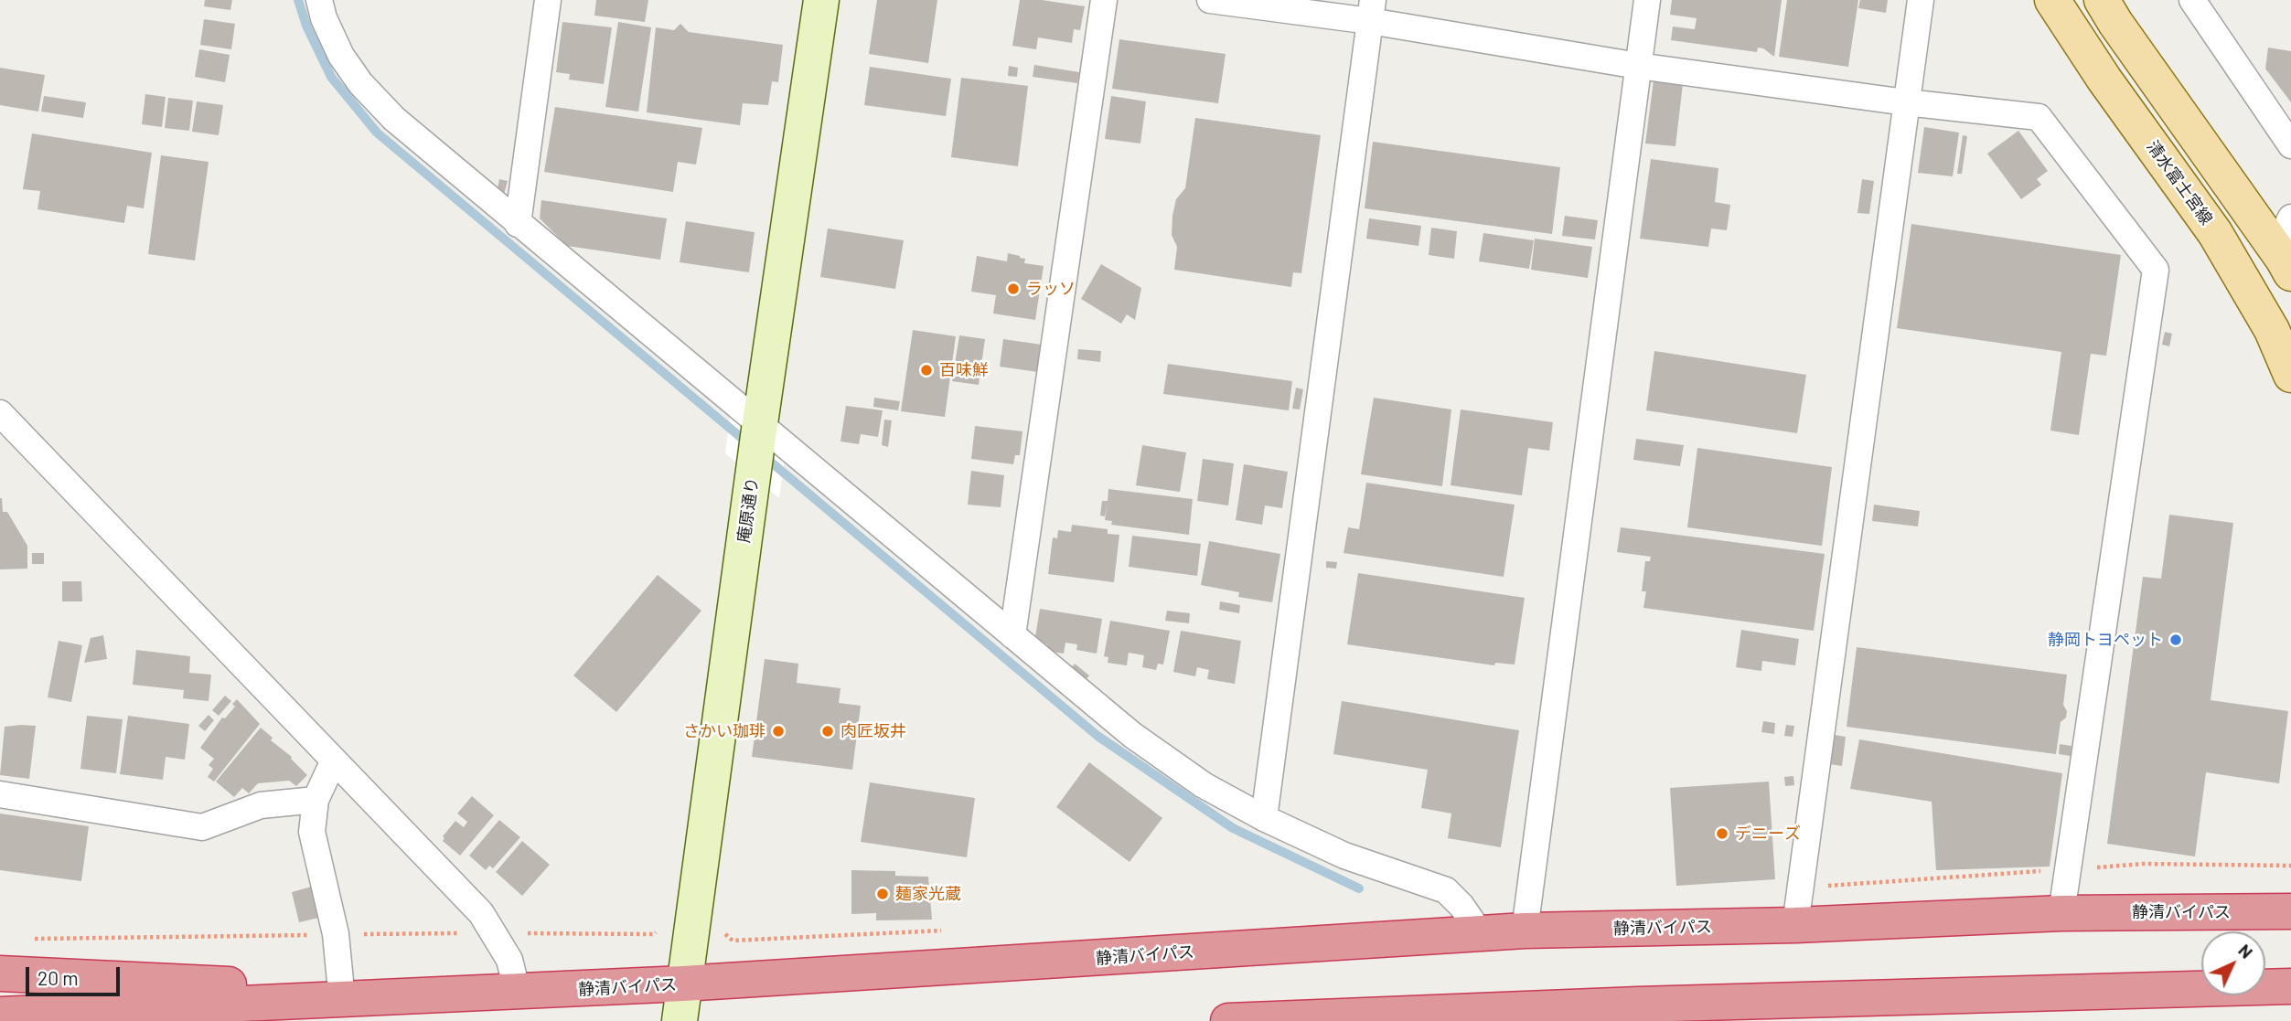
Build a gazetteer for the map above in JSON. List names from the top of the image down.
{
  "streets": {
    "highway": ["静清バイパス"],
    "main road": ["清水富士宮線"],
    "street": ["庵原通り"]
  },
  "crossings": [
    ["庵原通り", "静清バイパス"]
  ],
  "places": [
    "ラッソ",
    "百味鮮",
    "静岡トヨペット",
    "さかい珈琲",
    "肉匠坂井",
    "デニーズ",
    "麺家光蔵"
  ],
  "scale_bar": "20 m",
  "north": "top right"
}
